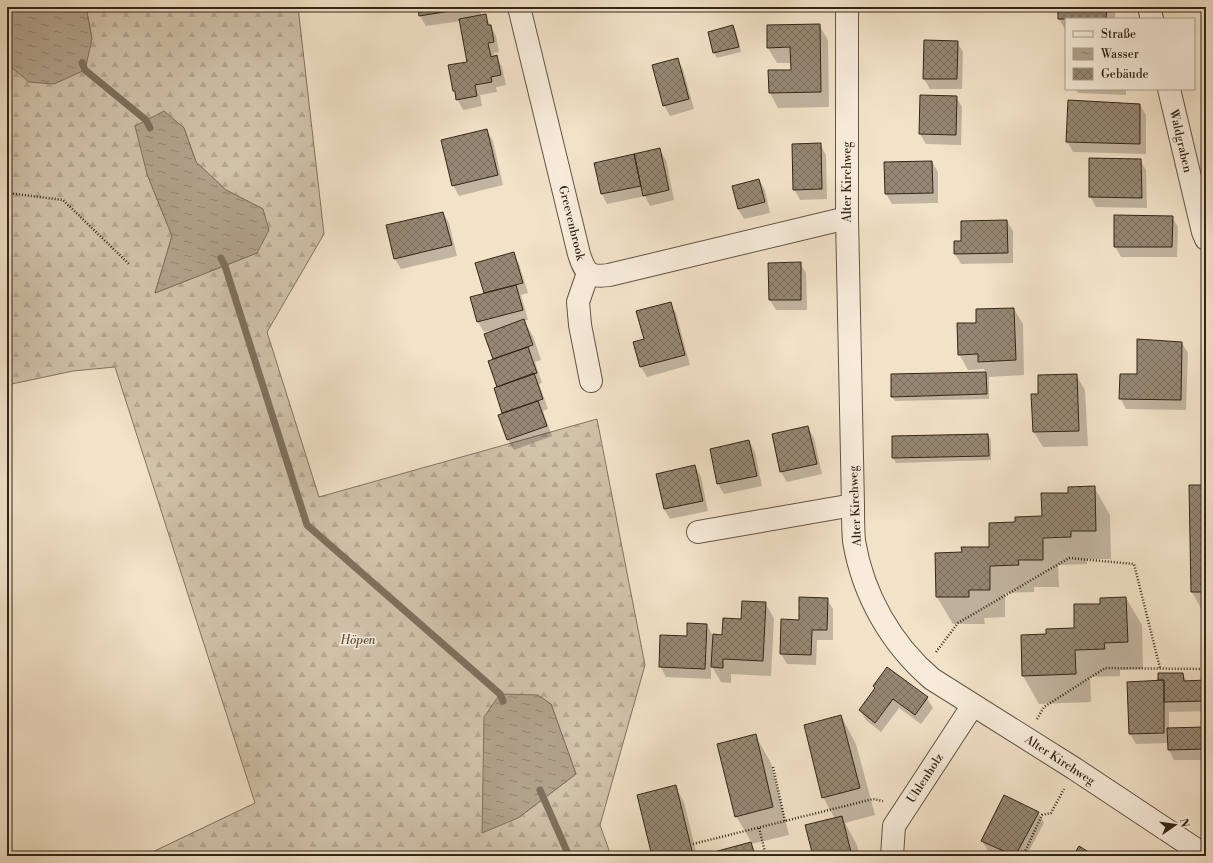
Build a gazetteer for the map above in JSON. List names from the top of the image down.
{
  "streets": {
    "street": [
      "Waldgraben",
      "Alter Kirchweg",
      "Greevenbrook",
      "Uhlenholz"
    ]
  },
  "crossings": [
    ["Alter Kirchweg", "Greevenbrook"],
    ["Alter Kirchweg", "Uhlenholz"]
  ],
  "parks": ["Höpen"],
  "legend": ["Straße", "Wasser", "Gebäude"],
  "north": "right"
}
